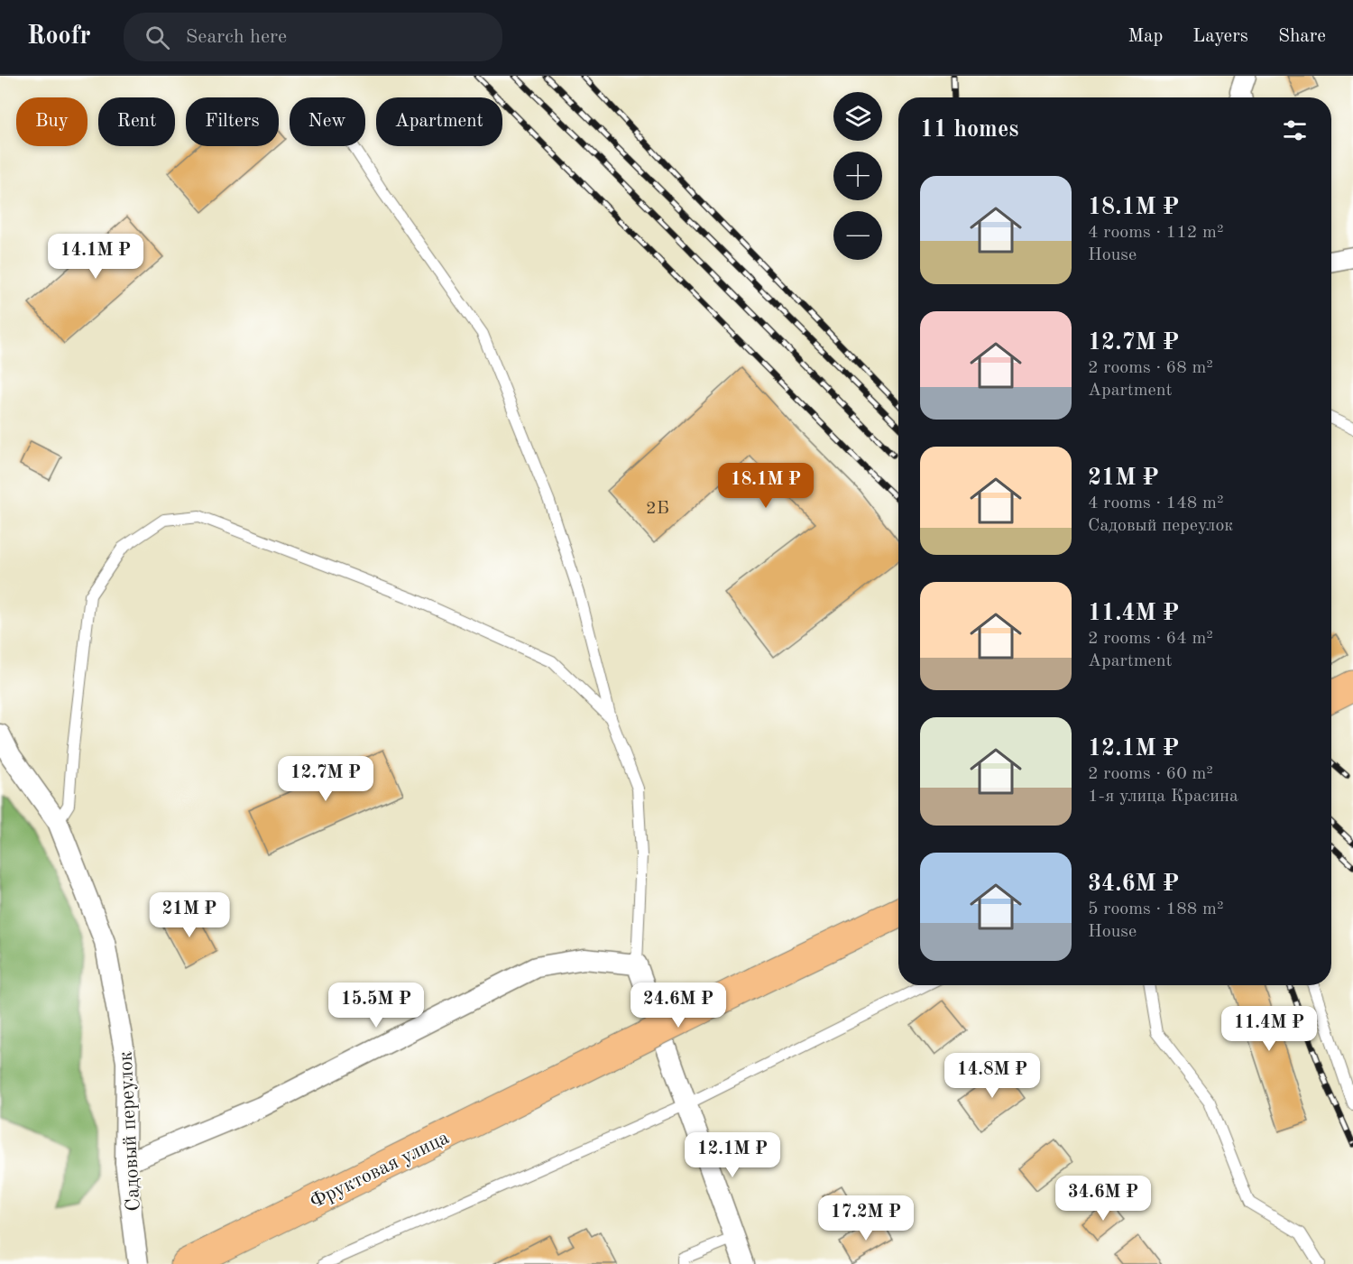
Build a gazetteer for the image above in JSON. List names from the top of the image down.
{
  "streets": {
    "main road": ["Фруктовая улица"],
    "street": ["Садовый переулок"]
  },
  "house_numbers": ["2Б"],
  "page": {
    "header": "Roofr",
    "search": "Search here",
    "nav": ["Map", "Layers", "Share"],
    "map_buttons": ["+", "−"],
    "chip": [
      "Buy",
      "Rent",
      "Filters",
      "New",
      "Apartment"
    ],
    "heading": "11 homes",
    "list": [
      {
        "name": "18.1M ₽",
        "note": "4 rooms · 112 m² · House"
      },
      {
        "name": "12.7M ₽",
        "note": "2 rooms · 68 m² · Apartment"
      },
      {
        "name": "21M ₽",
        "note": "4 rooms · 148 m² · Садовый переулок"
      },
      {
        "name": "11.4M ₽",
        "note": "2 rooms · 64 m² · Apartment"
      },
      {
        "name": "12.1M ₽",
        "note": "2 rooms · 60 m² · 1-я улица Красина"
      },
      {
        "name": "34.6M ₽",
        "note": "5 rooms · 188 m² · House"
      }
    ],
    "price": [
      "14.1M ₽",
      "18.1M ₽",
      "12.7M ₽",
      "21M ₽",
      "15.5M ₽",
      "24.6M ₽",
      "11.4M ₽",
      "14.8M ₽",
      "12.1M ₽",
      "34.6M ₽",
      "17.2M ₽"
    ]
  }
}
